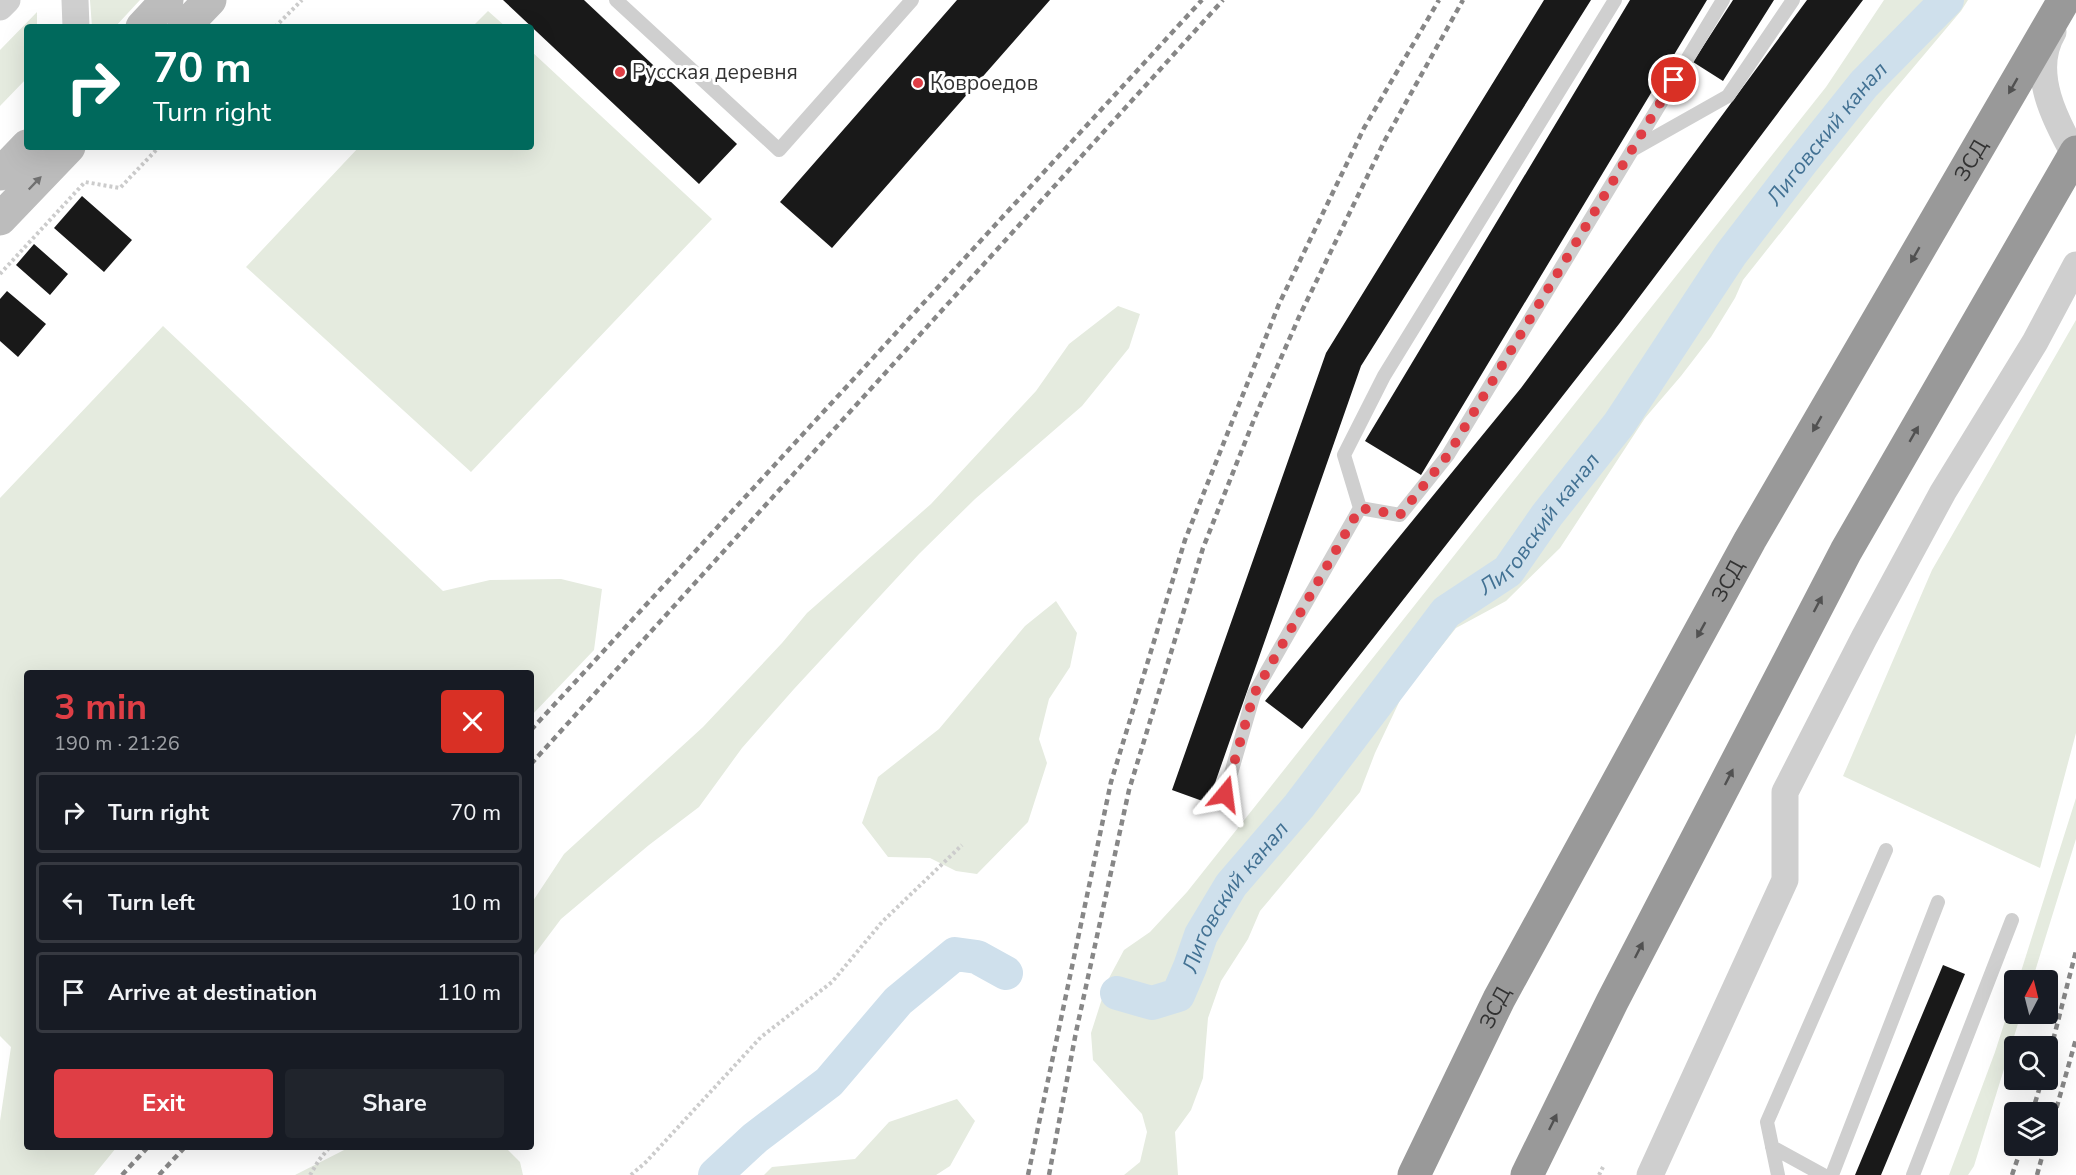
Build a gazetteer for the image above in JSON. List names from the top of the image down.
{
  "streets": {
    "highway": ["ЗСД"]
  },
  "water": ["Лиговский канал"],
  "places": ["Русская деревня", "Ковроедов"],
  "north": "top",
  "page": {
    "turn": ["70 m", "Turn right"],
    "heading": ["3 min", "190 m · 21:26"],
    "list": [
      {
        "name": "Turn right",
        "value": "70 m"
      },
      {
        "name": "Turn left",
        "value": "10 m"
      },
      {
        "name": "Arrive at destination",
        "value": "110 m"
      }
    ],
    "buttons": ["Exit", "Share"]
  }
}
